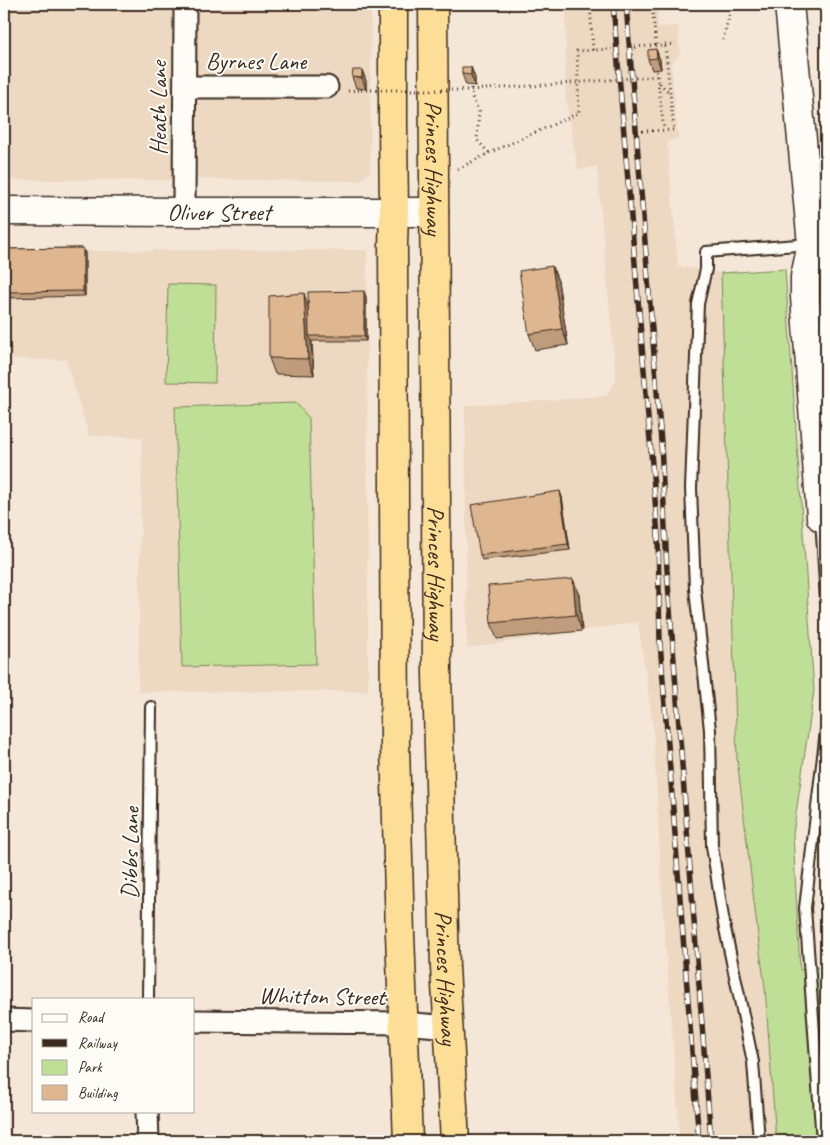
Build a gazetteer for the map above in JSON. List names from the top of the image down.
{
  "streets": {
    "highway": ["Princes Highway"],
    "street": [
      "Byrnes Lane",
      "Heath Lane",
      "Oliver Street",
      "Whitton Street"
    ],
    "lane": ["Dibbs Lane"]
  },
  "crossings": [
    ["Byrnes Lane", "Heath Lane"],
    ["Heath Lane", "Oliver Street"],
    ["Princes Highway", "Oliver Street"],
    ["Princes Highway", "Whitton Street"]
  ],
  "legend": [
    "Road",
    "Railway",
    "Park",
    "Building"
  ]
}
